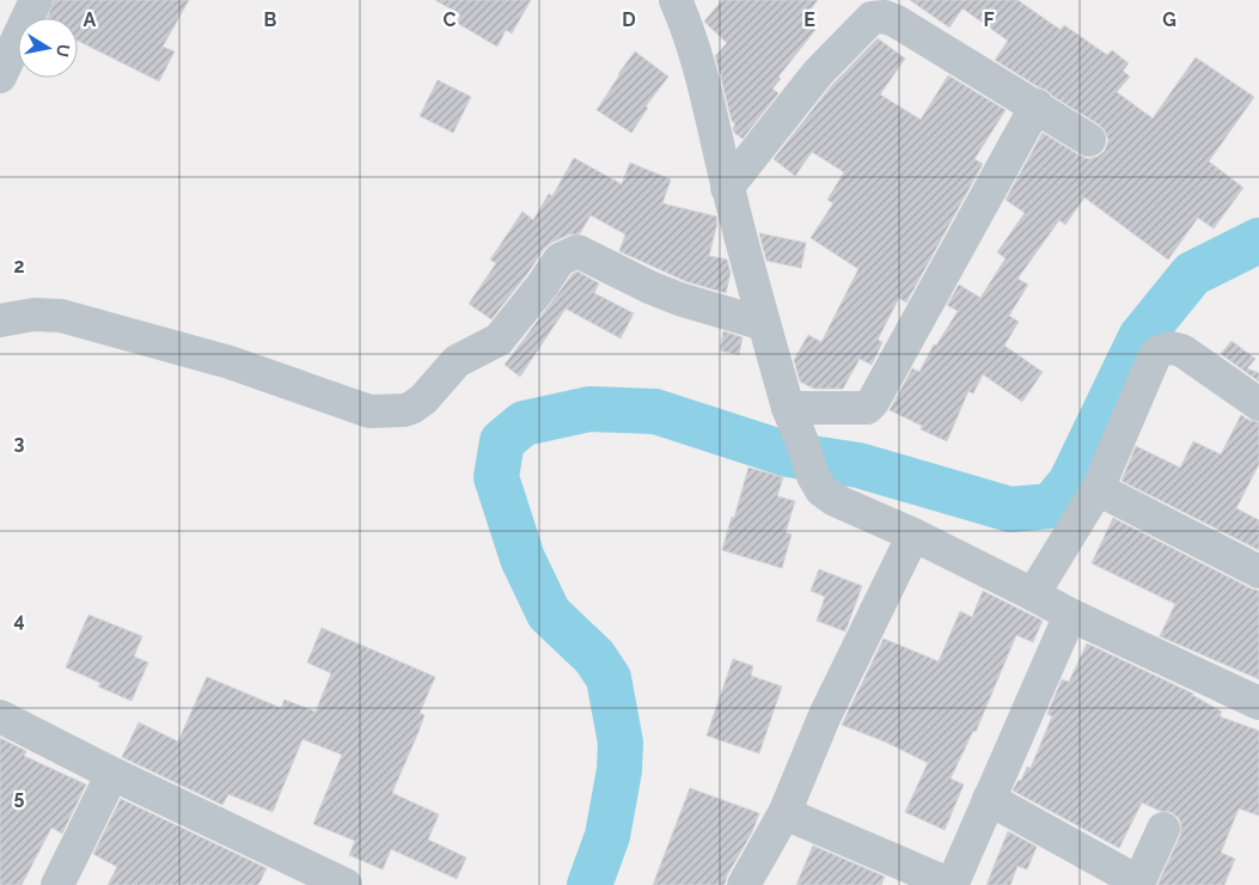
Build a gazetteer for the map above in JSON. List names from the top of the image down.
{
  "north": "right",
  "grid": {
    "columns": [
      "A",
      "B",
      "C",
      "D",
      "E",
      "F",
      "G"
    ],
    "rows": [
      "2",
      "3",
      "4",
      "5"
    ]
  }
}
